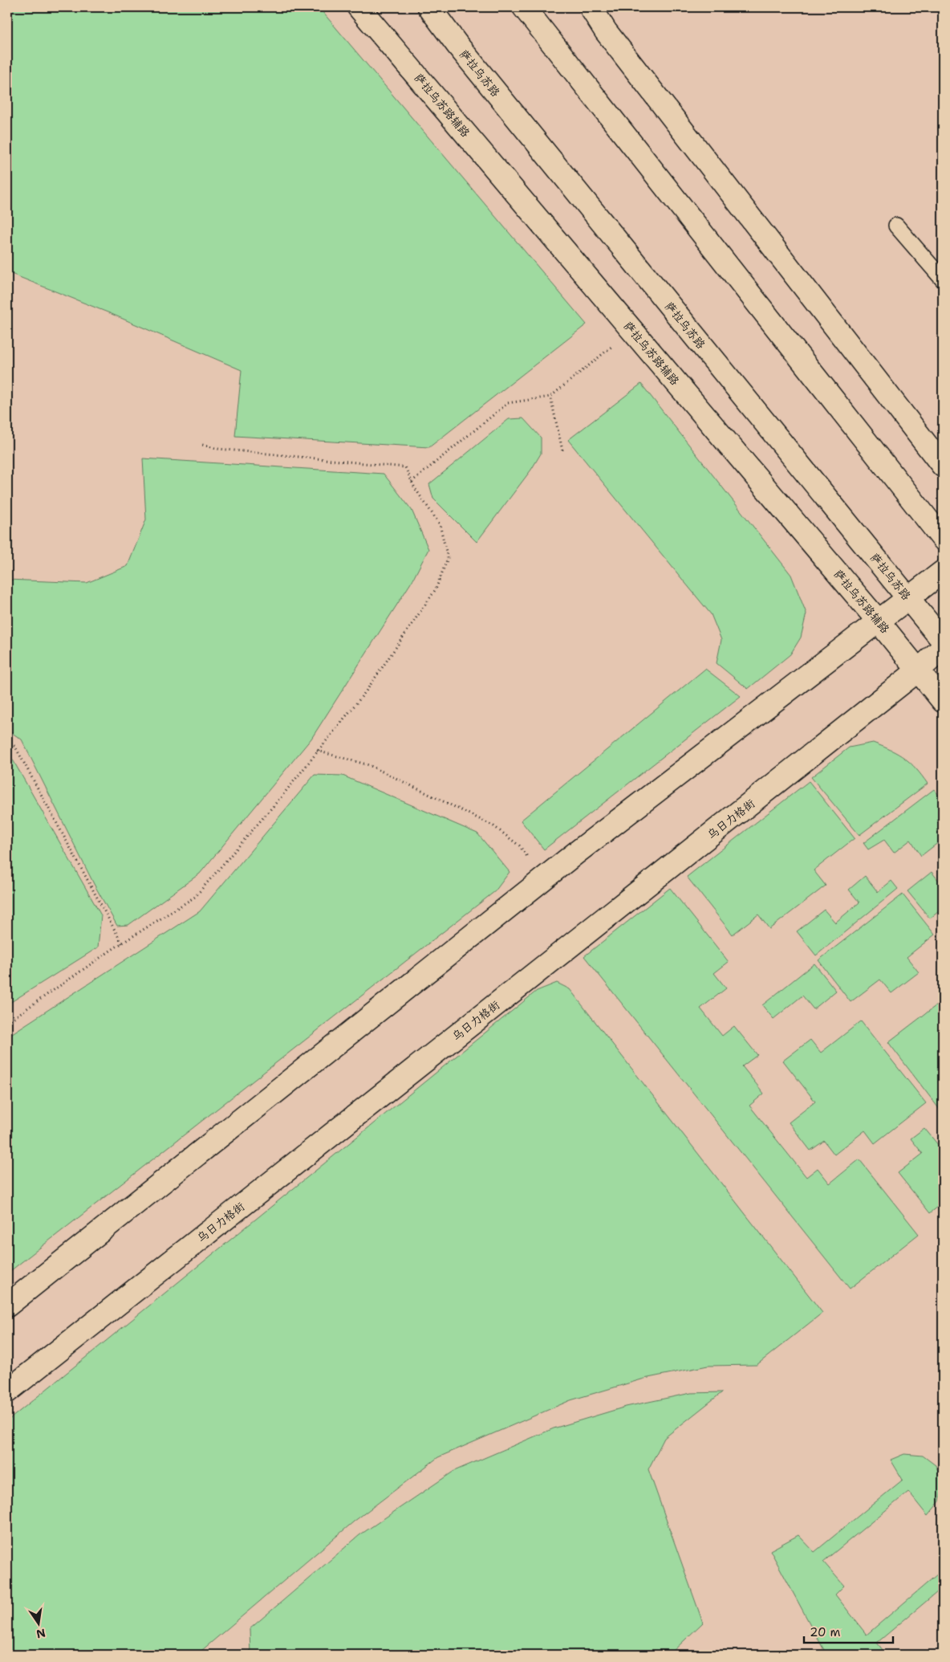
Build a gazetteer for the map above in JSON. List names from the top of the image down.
{
  "streets": {
    "street": ["萨拉乌苏路", "萨拉乌苏路辅路", "乌日力格街"]
  },
  "crossings": [
    ["萨拉乌苏路辅路", "乌日力格街"]
  ],
  "scale_bar": "20 m",
  "north": "bottom"
}
